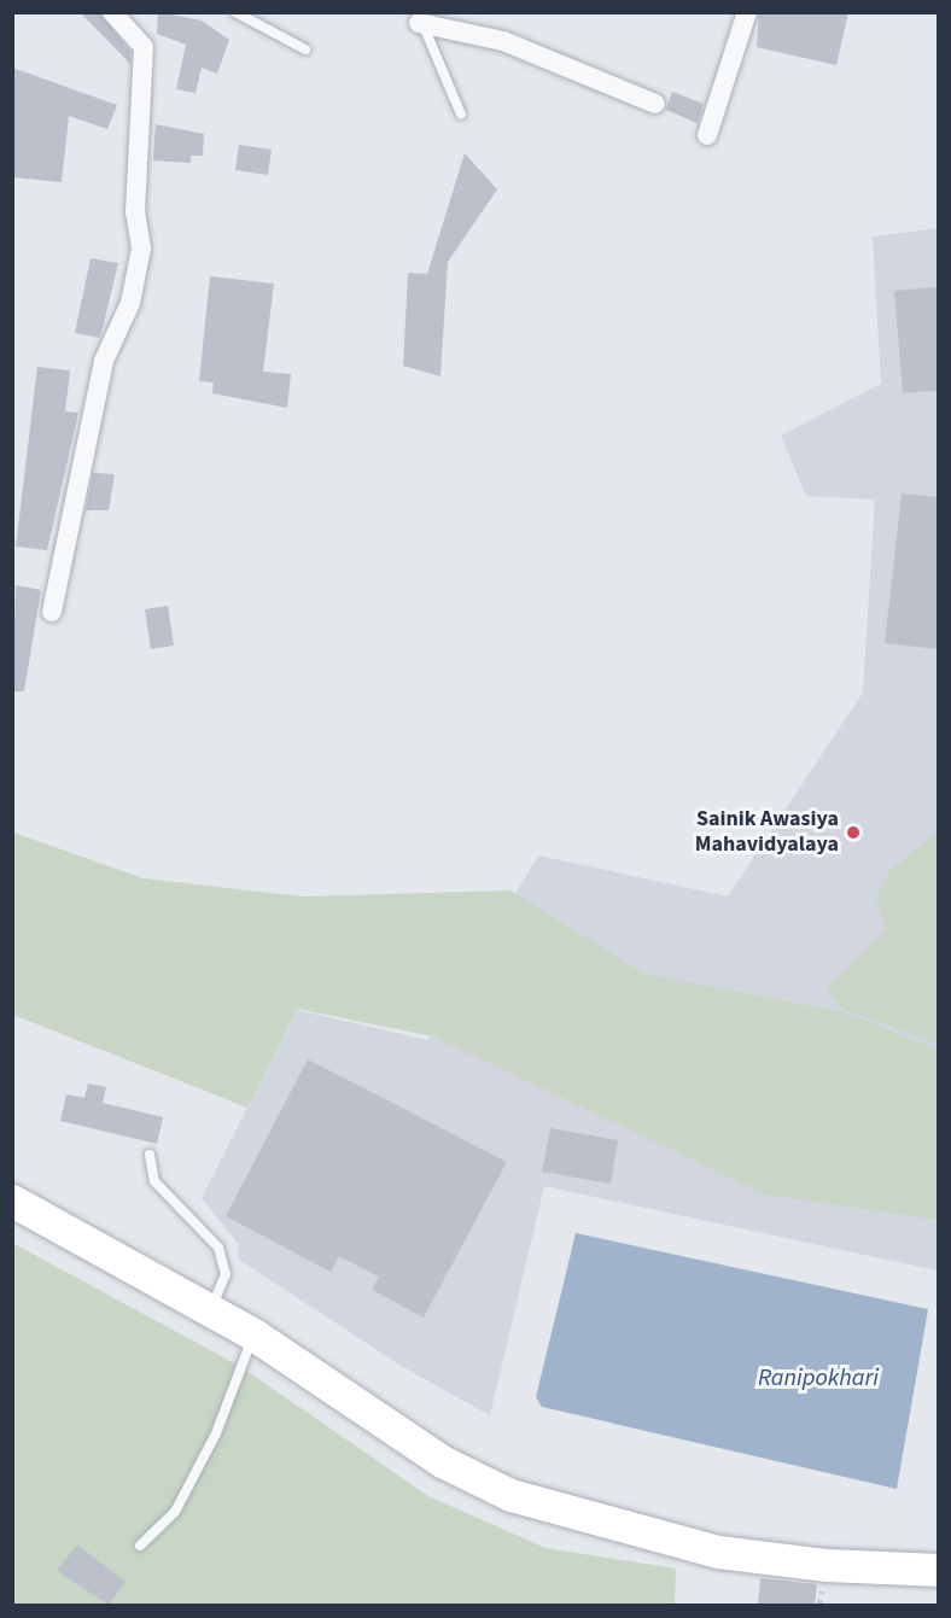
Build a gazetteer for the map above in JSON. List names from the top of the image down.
{
  "water": ["Ranipokhari"],
  "places": ["Sainik Awasiya Mahavidyalaya"]
}
